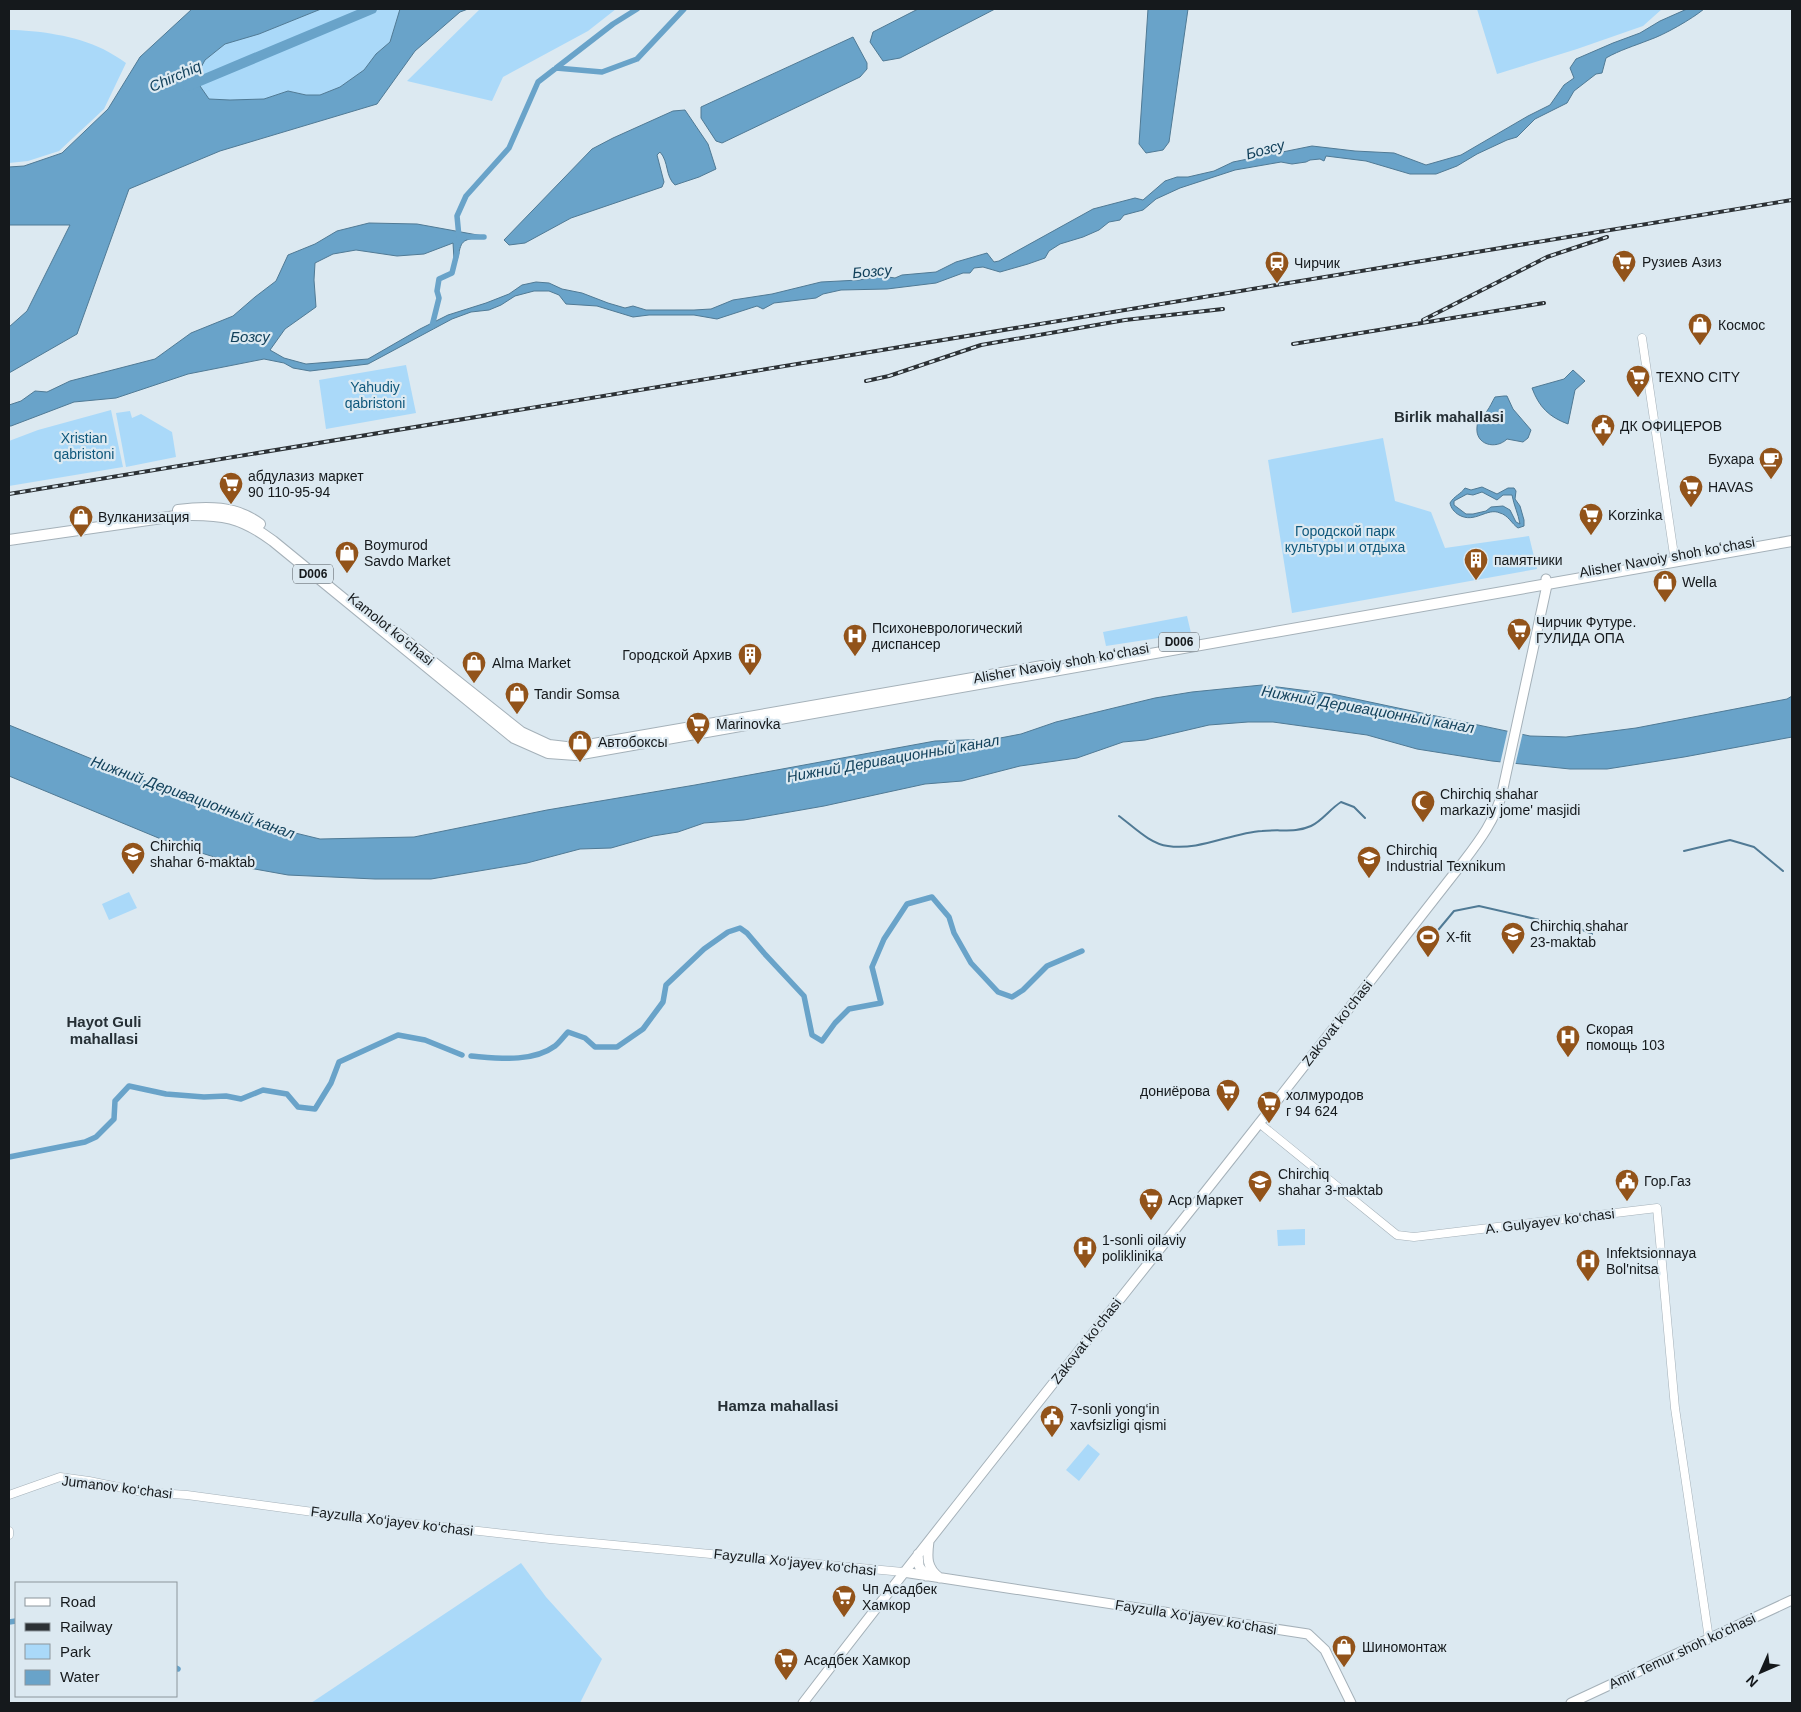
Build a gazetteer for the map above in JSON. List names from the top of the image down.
{
  "streets": {
    "main road": [
      "Alisher Navoiy shoh koʻchasi",
      "D006",
      "Kamolot ko‘chasi",
      "Zakovat ko'chasi",
      "Fayzulla Xo‘jayev ko‘chasi",
      "Amir Temur shoh ko‘chasi"
    ],
    "street": ["A. Gulyayev ko‘chasi", "Jumanov ko‘chasi"]
  },
  "crossings": [
    ["Alisher Navoiy shoh koʻchasi", "D006"],
    ["Alisher Navoiy shoh koʻchasi", "Kamolot ko‘chasi"],
    ["Alisher Navoiy shoh koʻchasi", "Zakovat ko'chasi"],
    ["D006", "Kamolot ko‘chasi"],
    ["Zakovat ko'chasi", "A. Gulyayev ko‘chasi"],
    ["Zakovat ko'chasi", "Fayzulla Xo‘jayev ko‘chasi"],
    ["A. Gulyayev ko‘chasi", "Amir Temur shoh ko‘chasi"],
    ["Jumanov ko‘chasi", "Fayzulla Xo‘jayev ko‘chasi"]
  ],
  "districts": ["Birlik mahallasi", "Hayot Guli mahallasi", "Hamza mahallasi"],
  "water": ["Chirchiq", "Бозсу", "Нижний Деривационный канал"],
  "parks": ["Yahudiy qabristoni", "Xristian qabristoni", "Городской парк культуры и отдыха"],
  "places": {
    "supermarket": [
      "Рузиев Азиз",
      "TEXNO CITY",
      "абдулазиз маркет 90 110-95-94",
      "HAVAS",
      "Korzinka",
      "Чирчик Футуре. ГУЛИДА ОПА",
      "Marinovka",
      "дониёрова",
      "холмуродов г 94 624",
      "Аср Маркет",
      "Чп Асадбек Хамкор",
      "Асадбек Хамкор"
    ],
    "station": ["Чирчик"],
    "shop": [
      "Космос",
      "Вулканизация",
      "Boymurod Savdo Market",
      "Wella",
      "Alma Market",
      "Tandir Somsa",
      "Автобоксы",
      "Шиномонтаж"
    ],
    "public building": ["ДК ОФИЦЕРОВ", "Гор.Газ", "7-sonli yong‘in xavfsizligi qismi"],
    "cafe": ["Бухара"],
    "building": ["памятники", "Городской Архив"],
    "hospital": [
      "Психоневрологический диспансер",
      "Скорая помощь 103",
      "1-sonli oilaviy poliklinika",
      "Infektsionnaya Bol'nitsa"
    ],
    "mosque": ["Chirchiq shahar markaziy jome' masjidi"],
    "school or university": [
      "Chirchiq shahar 6-maktab",
      "Chirchiq Industrial Texnikum",
      "Chirchiq shahar 23-maktab",
      "Chirchiq shahar 3-maktab"
    ],
    "sports": ["X-fit"]
  },
  "legend": [
    "Road",
    "Railway",
    "Park",
    "Water"
  ],
  "north": "bottom left"
}
